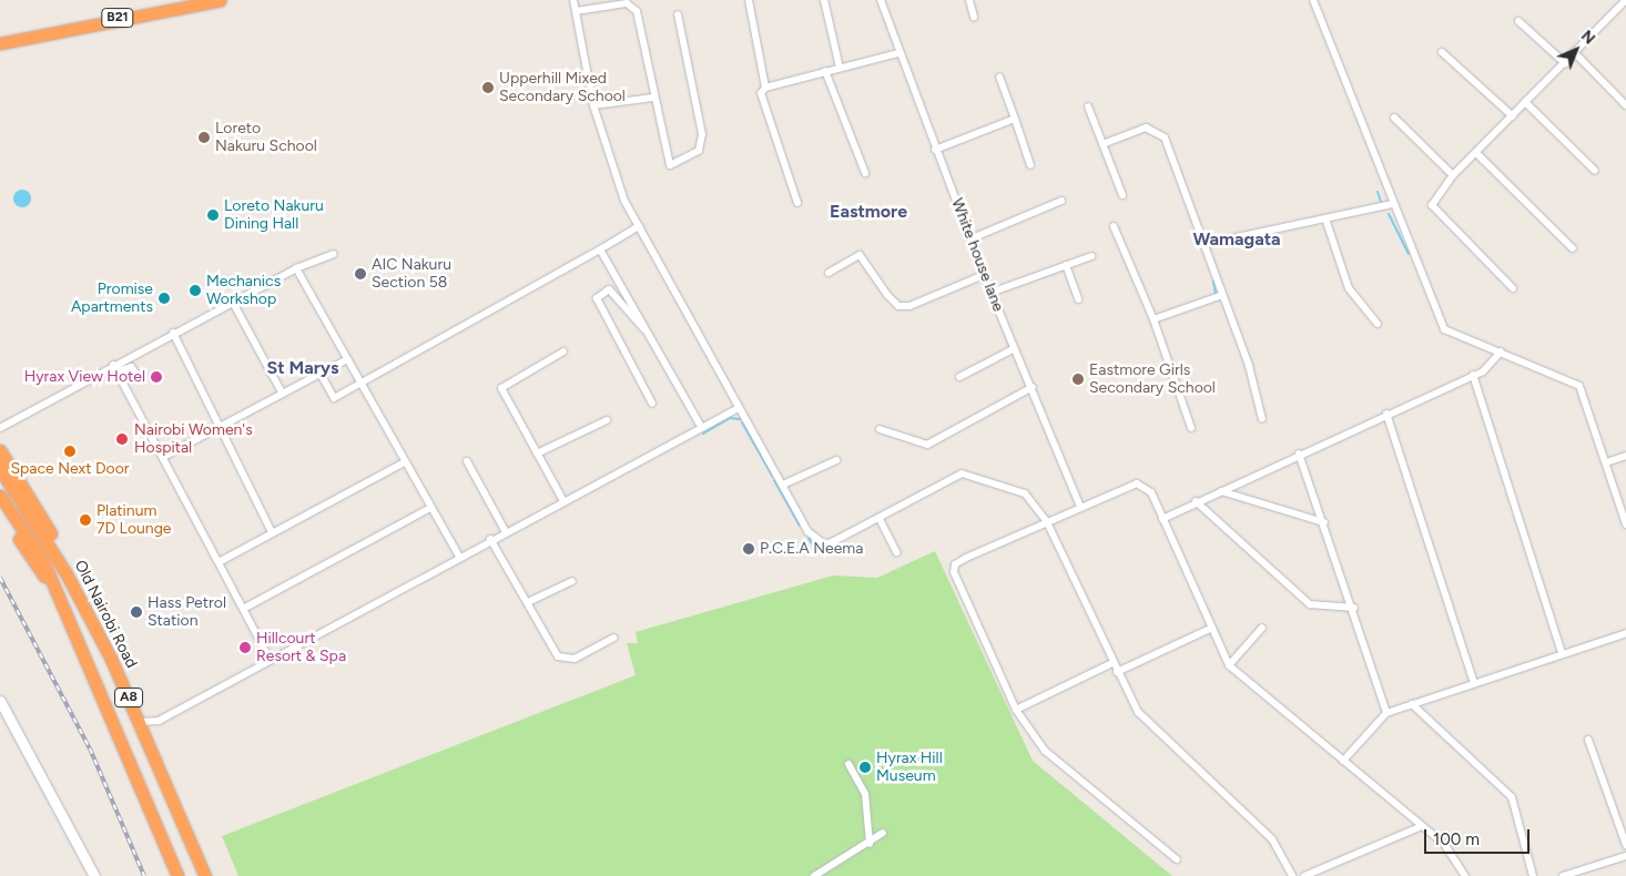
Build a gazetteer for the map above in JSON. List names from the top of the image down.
{
  "streets": {
    "highway": ["B21", "Old Nairobi Road", "A8"],
    "street": ["White house lane"]
  },
  "districts": ["Eastmore", "Wamagata", "St Marys"],
  "places": [
    "Upperhill Mixed Secondary School",
    "Loreto Nakuru School",
    "Loreto Nakuru Dining Hall",
    "AIC Nakuru Section 58",
    "Mechanics Workshop",
    "Promise Apartments",
    "Hyrax View Hotel",
    "Eastmore Girls Secondary School",
    "Nairobi Women's Hospital",
    "Space Next Door",
    "Platinum 7D Lounge",
    "P.C.E.A Neema",
    "Hass Petrol Station",
    "Hillcourt Resort & Spa",
    "Hyrax Hill Museum"
  ],
  "scale_bar": "100 m",
  "north": "top right"
}
